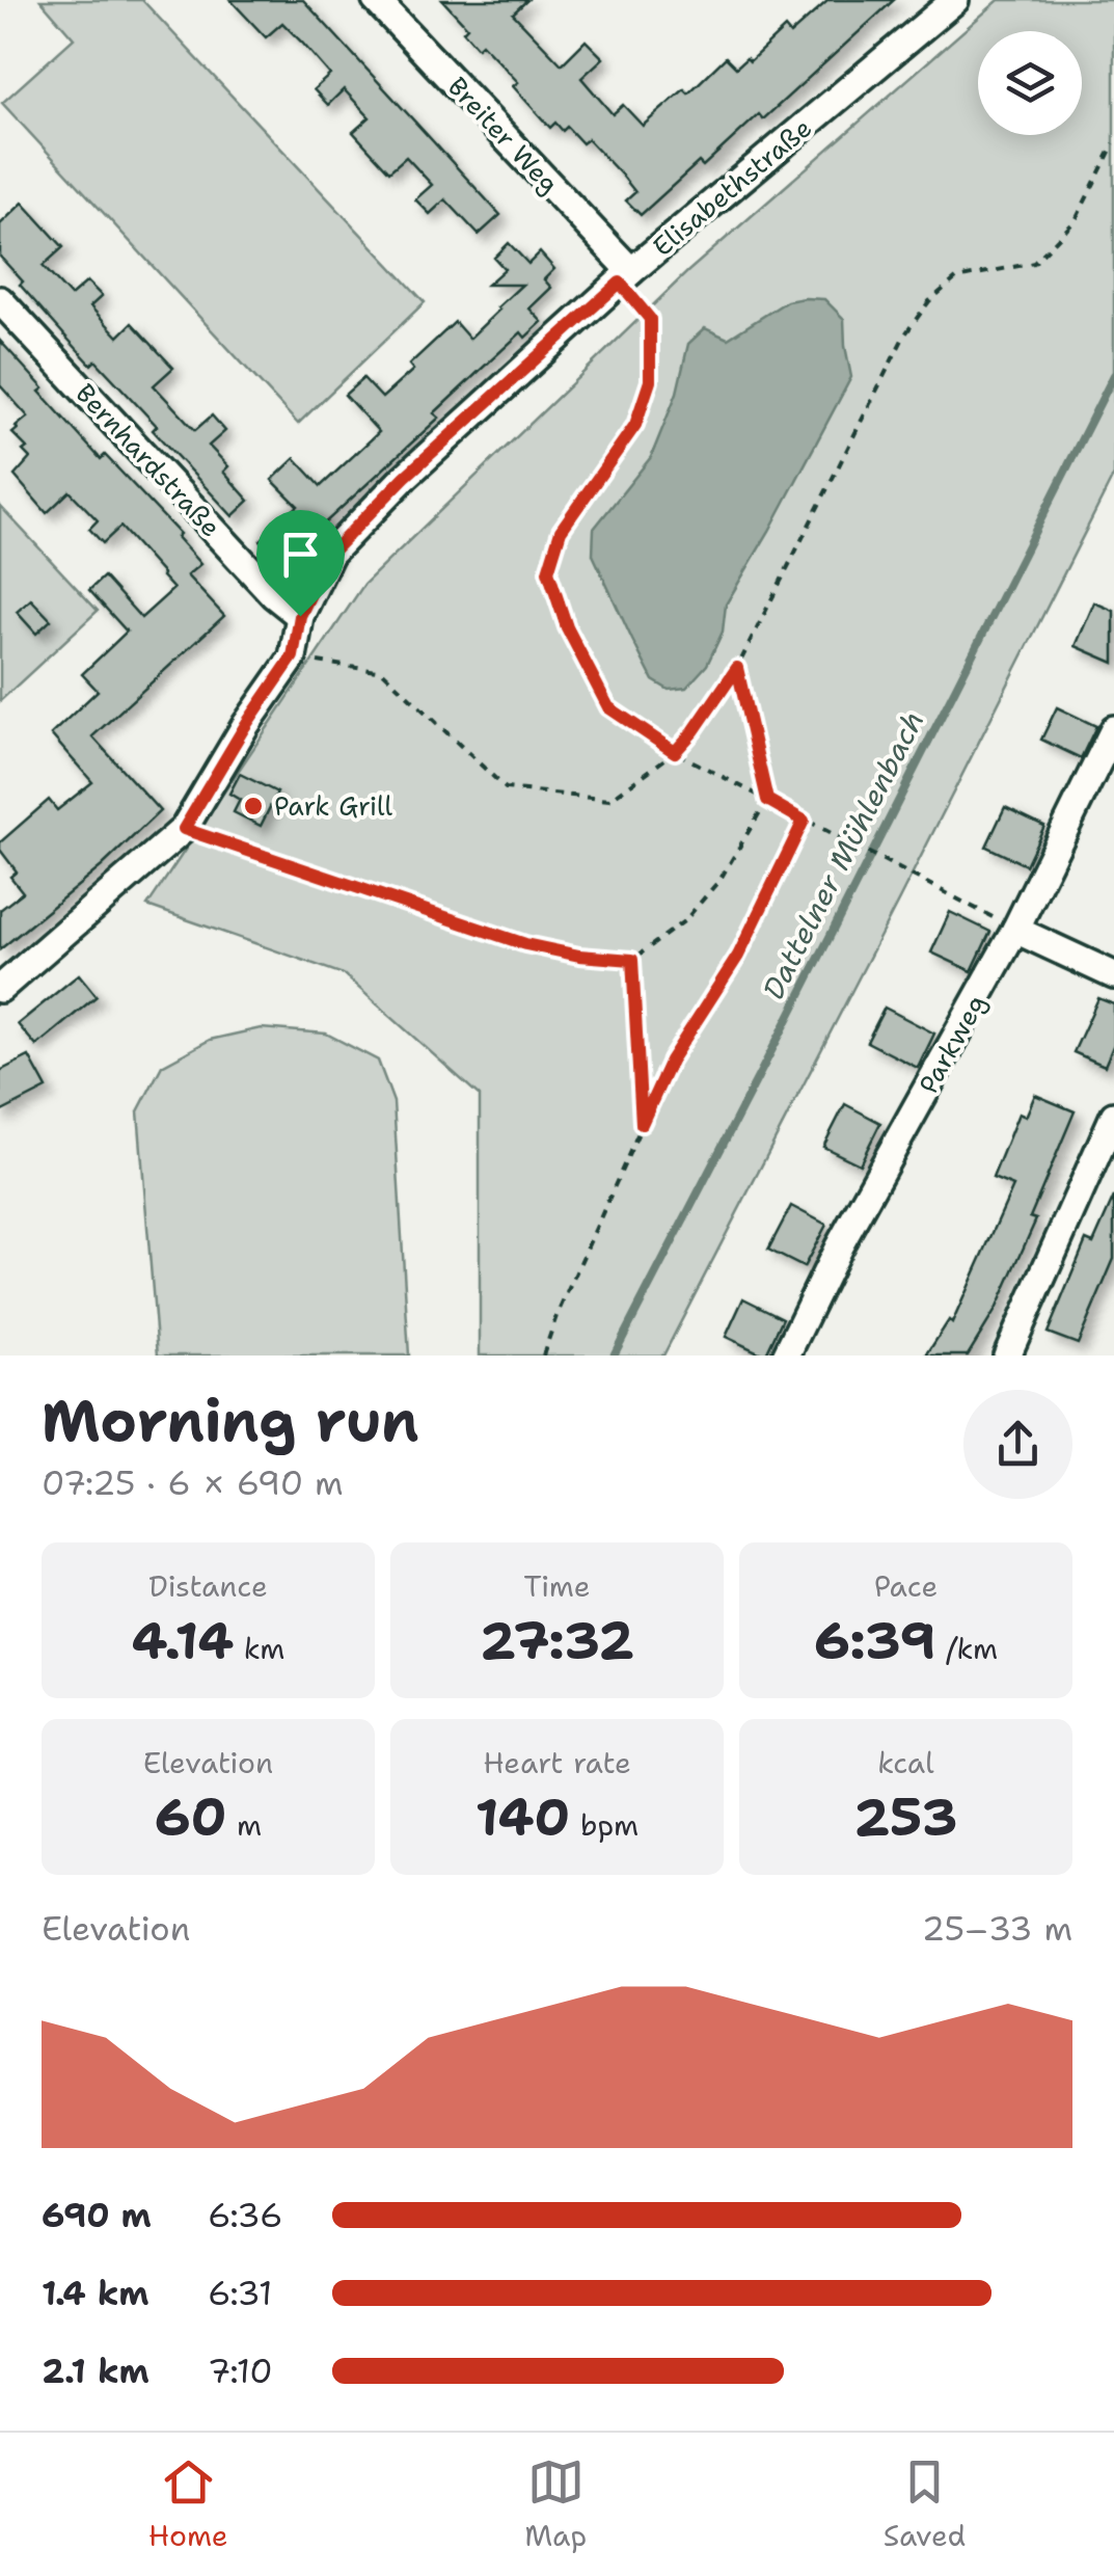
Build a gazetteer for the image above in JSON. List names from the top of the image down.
{
  "streets": {
    "street": [
      "Breiter Weg",
      "Elisabethstraße",
      "Bernhardstraße",
      "Parkweg"
    ]
  },
  "crossings": [
    ["Breiter Weg", "Elisabethstraße"],
    ["Elisabethstraße", "Bernhardstraße"]
  ],
  "water": ["Dattelner Mühlenbach"],
  "places": ["Park Grill"],
  "page": {
    "heading": ["Morning run", "07:25 · 6 × 690 m"],
    "stats": [
      ["Distance", "4.14 km"],
      ["Time", "27:32"],
      ["Pace", "6:39 /km"],
      ["Elevation", "60 m"],
      ["Heart rate", "140 bpm"],
      ["kcal", "253"]
    ],
    "chart": ["Elevation", "25–33 m"],
    "list": [
      {
        "name": "690 m",
        "note": "6:36"
      },
      {
        "name": "1.4 km",
        "note": "6:31"
      },
      {
        "name": "2.1 km",
        "note": "7:10"
      }
    ],
    "tabs": ["Home", "Map", "Saved"]
  }
}
